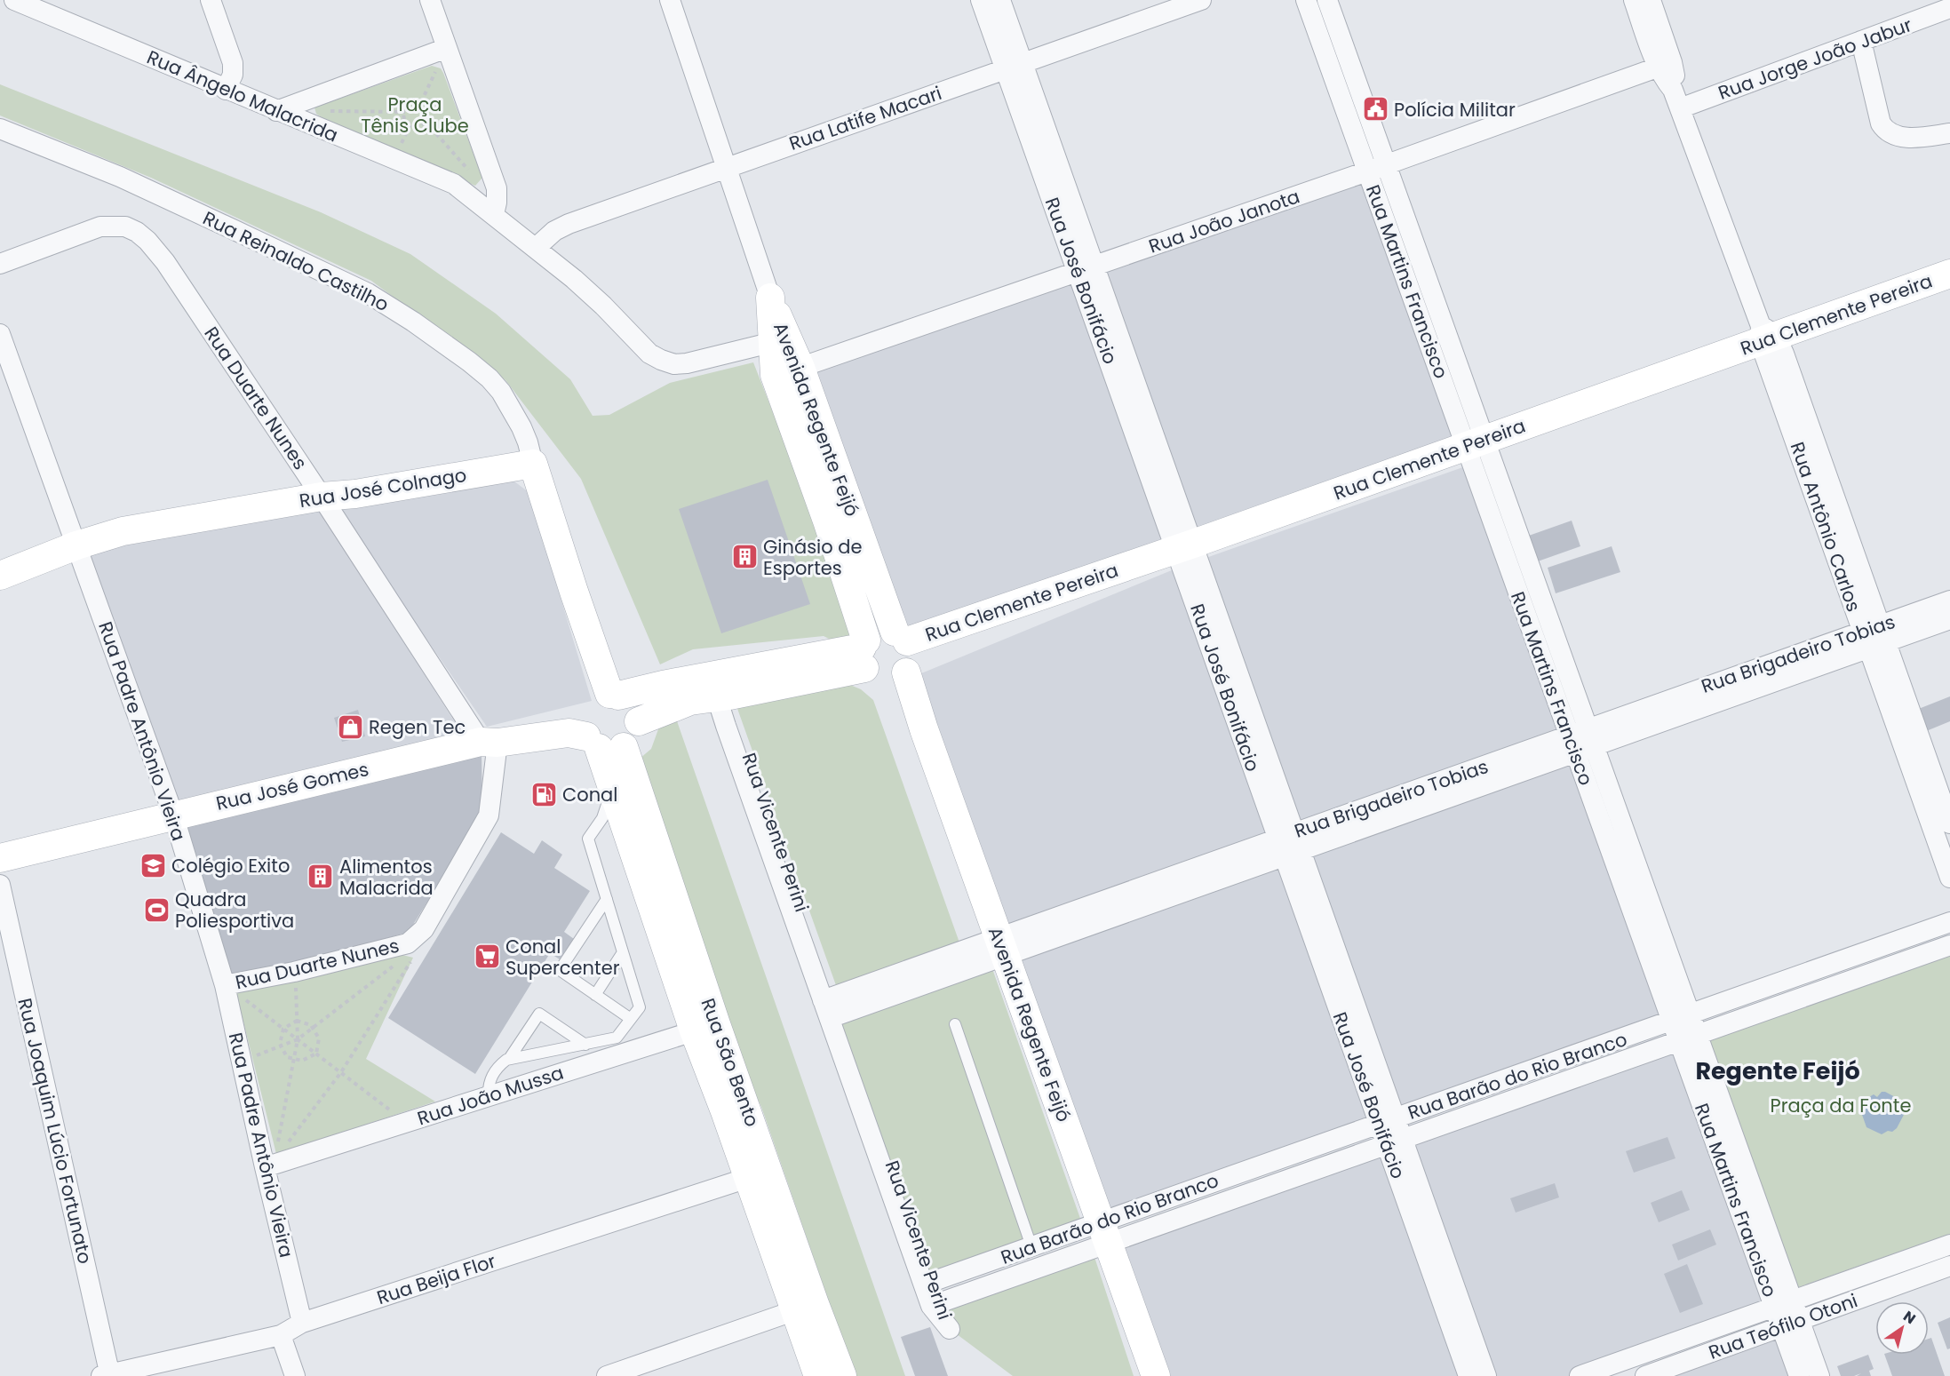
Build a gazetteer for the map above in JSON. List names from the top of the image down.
{
  "streets": {
    "main road": [
      "Rua Clemente Pereira",
      "Avenida Regente Feijó",
      "Rua José Colnago",
      "Rua José Gomes",
      "Rua São Bento"
    ],
    "street": [
      "Rua Jorge João Jabur",
      "Rua Ângelo Malacrida",
      "Rua Latife Macari",
      "Rua João Janota",
      "Rua Reinaldo Castilho",
      "Rua José Bonifácio",
      "Rua Martins Francisco",
      "Rua Duarte Nunes",
      "Rua Antônio Carlos",
      "Rua Brigadeiro Tobias",
      "Rua Padre Antônio Vieira",
      "Rua Vicente Perini",
      "Rua Barão do Rio Branco",
      "Rua João Mussa",
      "Rua Joaquim Lúcio Fortunato",
      "Rua Beija Flor",
      "Rua Teófilo Otoni"
    ]
  },
  "crossings": [
    ["Rua Jorge João Jabur", "Rua Antônio Carlos"],
    ["Rua Ângelo Malacrida", "Rua Latife Macari"],
    ["Rua Ângelo Malacrida", "Avenida Regente Feijó"],
    ["Rua Latife Macari", "Rua José Bonifácio"],
    ["Rua Latife Macari", "Avenida Regente Feijó"],
    ["Rua João Janota", "Rua José Bonifácio"],
    ["Rua João Janota", "Rua Martins Francisco"],
    ["Rua João Janota", "Avenida Regente Feijó"],
    ["Rua João Janota", "Rua Antônio Carlos"],
    ["Rua Reinaldo Castilho", "Rua José Colnago"],
    ["Rua José Bonifácio", "Rua Clemente Pereira"],
    ["Rua José Bonifácio", "Rua Brigadeiro Tobias"],
    ["Rua José Bonifácio", "Rua Barão do Rio Branco"],
    ["Rua Martins Francisco", "Rua Clemente Pereira"],
    ["Rua Martins Francisco", "Rua Brigadeiro Tobias"],
    ["Rua Martins Francisco", "Rua Barão do Rio Branco"],
    ["Rua Martins Francisco", "Rua Teófilo Otoni"],
    ["Rua Clemente Pereira", "Avenida Regente Feijó"],
    ["Rua Clemente Pereira", "Rua Antônio Carlos"],
    ["Rua Duarte Nunes", "Rua José Colnago"],
    ["Rua Duarte Nunes", "Rua Padre Antônio Vieira"],
    ["Rua Duarte Nunes", "Rua José Gomes"],
    ["Avenida Regente Feijó", "Rua Brigadeiro Tobias"],
    ["Avenida Regente Feijó", "Rua Barão do Rio Branco"],
    ["Rua José Colnago", "Rua Padre Antônio Vieira"],
    ["Rua Antônio Carlos", "Rua Brigadeiro Tobias"],
    ["Rua Brigadeiro Tobias", "Rua Vicente Perini"],
    ["Rua Padre Antônio Vieira", "Rua José Gomes"],
    ["Rua Padre Antônio Vieira", "Rua João Mussa"],
    ["Rua Padre Antônio Vieira", "Rua Beija Flor"],
    ["Rua José Gomes", "Rua São Bento"],
    ["Rua Vicente Perini", "Rua Barão do Rio Branco"],
    ["Rua São Bento", "Rua João Mussa"],
    ["Rua São Bento", "Rua Beija Flor"],
    ["Rua Joaquim Lúcio Fortunato", "Rua Beija Flor"]
  ],
  "districts": ["Regente Feijó"],
  "parks": ["Praça Tênis Clube", "Praça da Fonte"],
  "places": {
    "public building": ["Polícia Militar"],
    "building": ["Ginásio de Esportes", "Alimentos Malacrida"],
    "shop": ["Regen Tec"],
    "fuel station": ["Conal"],
    "school or university": ["Colégio Exito"],
    "sports": ["Quadra Poliesportiva"],
    "supermarket": ["Conal Supercenter"]
  },
  "north": "top right"
}
